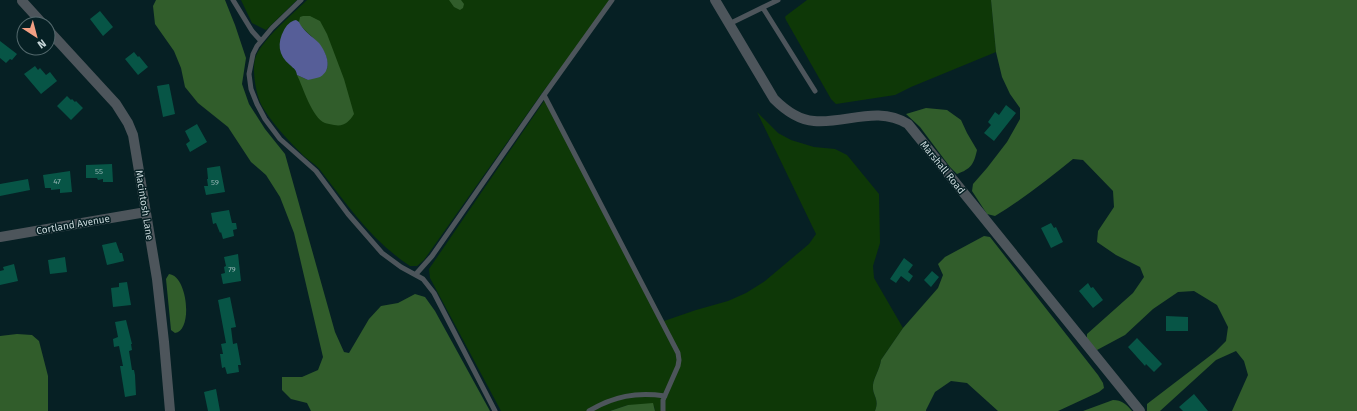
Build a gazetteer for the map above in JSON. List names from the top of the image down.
{
  "streets": {
    "street": ["Marshall Road", "Macintosh Lane", "Cortland Avenue"]
  },
  "crossings": [
    ["Macintosh Lane", "Cortland Avenue"]
  ],
  "house_numbers": [
    "55",
    "47",
    "59",
    "79"
  ],
  "north": "bottom right"
}
